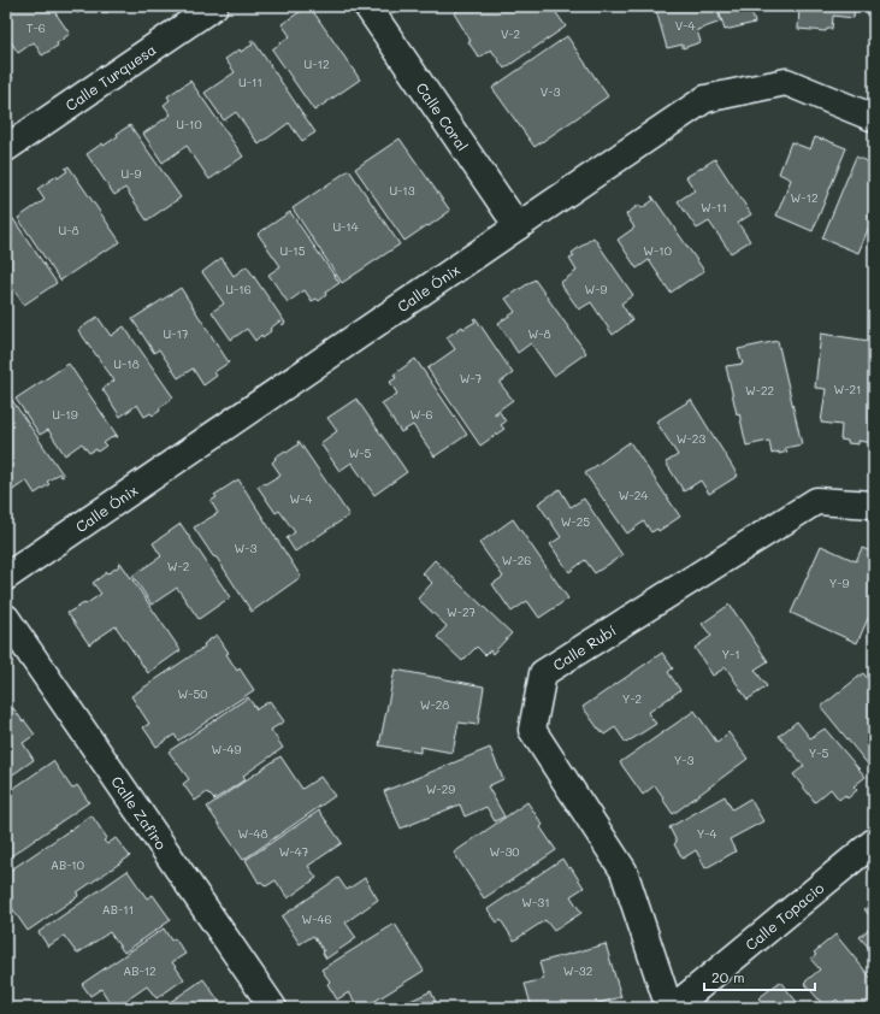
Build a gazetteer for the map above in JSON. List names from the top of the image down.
{
  "streets": {
    "street": [
      "Calle Turquesa",
      "Calle Coral",
      "Calle Ónix",
      "Calle Rubí",
      "Calle Zafiro",
      "Calle Topacio"
    ]
  },
  "crossings": [
    ["Calle Coral", "Calle Ónix"],
    ["Calle Rubí", "Calle Topacio"]
  ],
  "house_numbers": [
    "V-4",
    "T-6",
    "V-2",
    "U-12",
    "U-11",
    "V-3",
    "U-10",
    "U-9",
    "U-13",
    "W-12",
    "W-11",
    "U-14",
    "U-8",
    "U-15",
    "W-10",
    "U-16",
    "W-9",
    "U-17",
    "W-8",
    "U-18",
    "W-7",
    "W-21",
    "W-22",
    "U-19",
    "W-6",
    "W-23",
    "W-5",
    "W-24",
    "W-4",
    "W-25",
    "W-3",
    "W-26",
    "W-2",
    "Y-9",
    "W-27",
    "Y-1",
    "W-50",
    "Y-2",
    "W-28",
    "W-49",
    "Y-5",
    "Y-3",
    "W-29",
    "W-48",
    "Y-4",
    "W-47",
    "W-30",
    "AB-10",
    "W-31",
    "AB-11",
    "W-46",
    "AB-12",
    "W-32"
  ],
  "scale_bar": "20 m"
}
